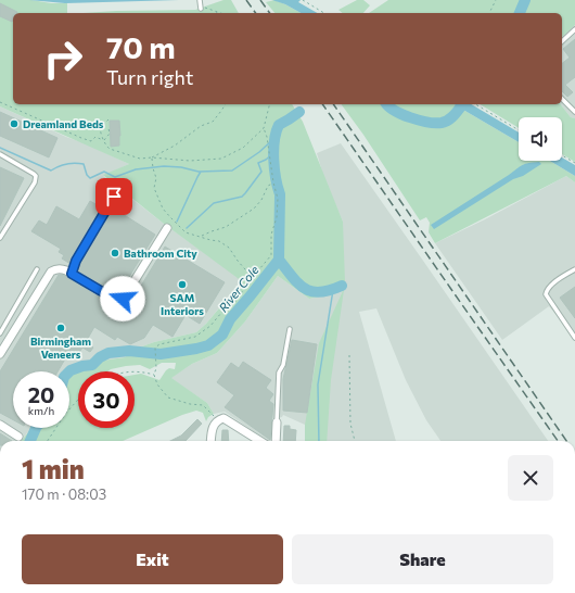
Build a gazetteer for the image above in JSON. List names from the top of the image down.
{
  "water": ["River Cole"],
  "places": [
    "Dreamland Beds",
    "Bathroom City",
    "SAM Interiors",
    "Birmingham Veneers"
  ],
  "page": {
    "turn": ["70 m", "Turn right"],
    "speed": "20 km/h",
    "limit": "30",
    "heading": ["1 min", "170 m · 08:03"],
    "buttons": ["Exit", "Share"]
  }
}
